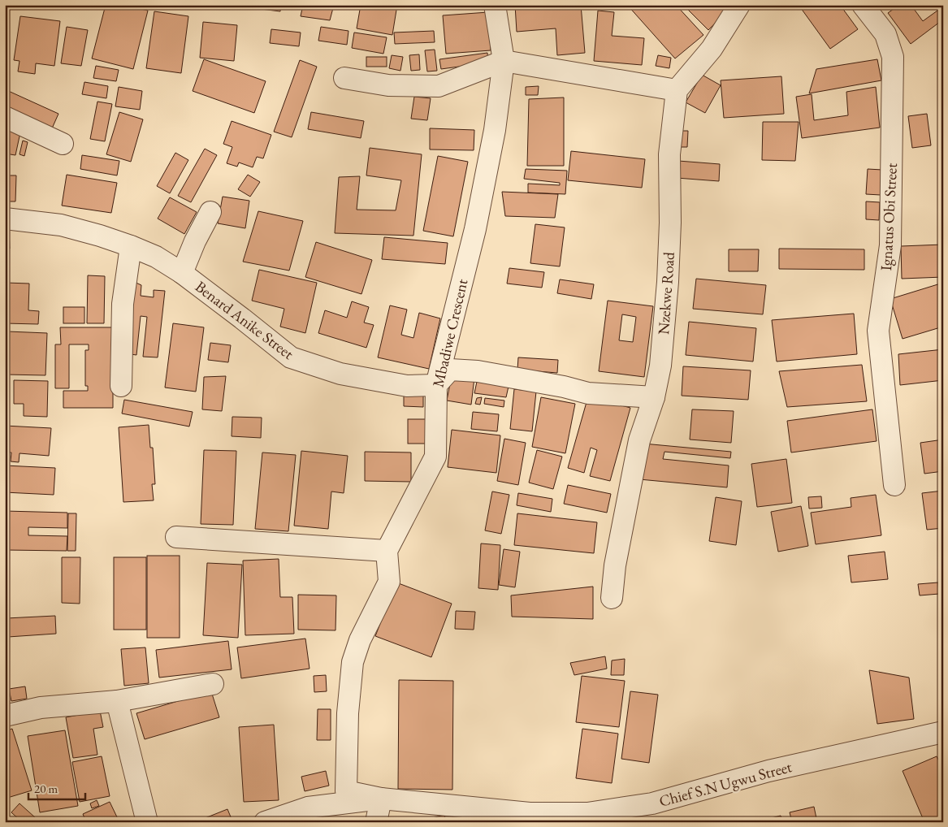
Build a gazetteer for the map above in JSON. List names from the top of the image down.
{
  "streets": {
    "street": [
      "Ignatus Obi Street",
      "Nzekwe Road",
      "Benard Anike Street",
      "Mbadiwe Crescent",
      "Chief S.N Ugwu Street"
    ]
  },
  "crossings": [
    ["Benard Anike Street", "Mbadiwe Crescent"]
  ],
  "scale_bar": "20 m"
}
